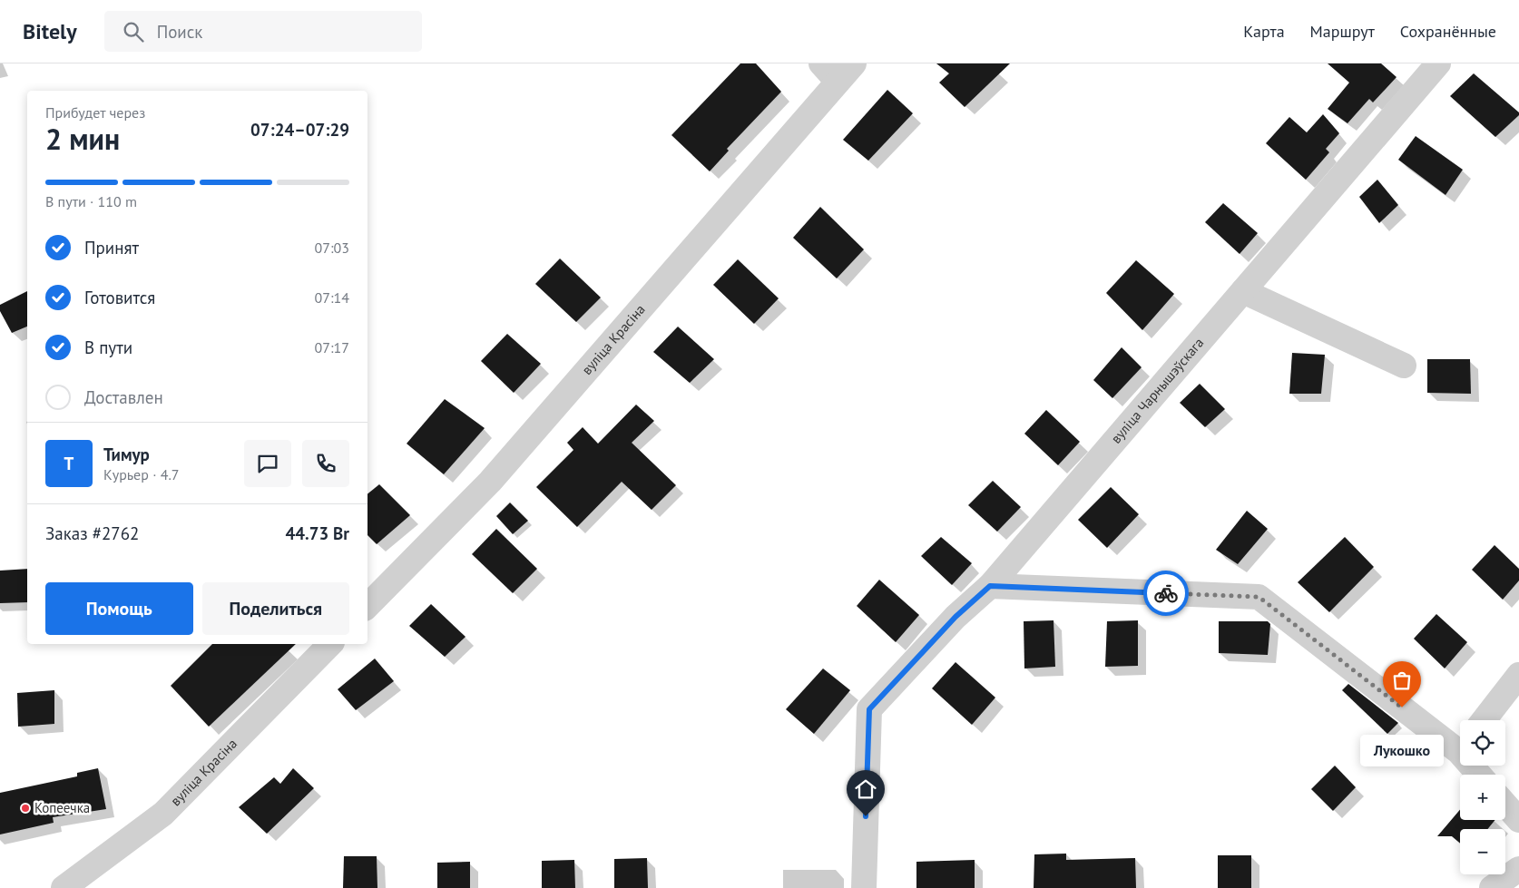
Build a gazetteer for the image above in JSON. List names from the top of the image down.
{
  "streets": {
    "street": ["вуліца Красіна", "вуліца Чарнышэўскага"]
  },
  "places": ["Лукошко", "Копеечка"],
  "page": {
    "header": "Bitely",
    "search": "Поиск",
    "nav": ["Карта", "Маршрут", "Сохранённые"],
    "heading": ["2 мин", "Прибудет через", "07:24–07:29"],
    "panel": [
      "Тимур",
      "Курьер · 4.7",
      "Заказ #2762",
      "44.73 Br"
    ],
    "bar": "В пути · 110 m",
    "list": [
      ["Принят", "07:03"],
      ["Готовится", "07:14"],
      ["В пути", "07:17"],
      "Доставлен"
    ],
    "round": "Т",
    "buttons": ["Помощь", "Поделиться"],
    "map_buttons": ["+", "−"],
    "bubble": "Лукошко"
  }
}
